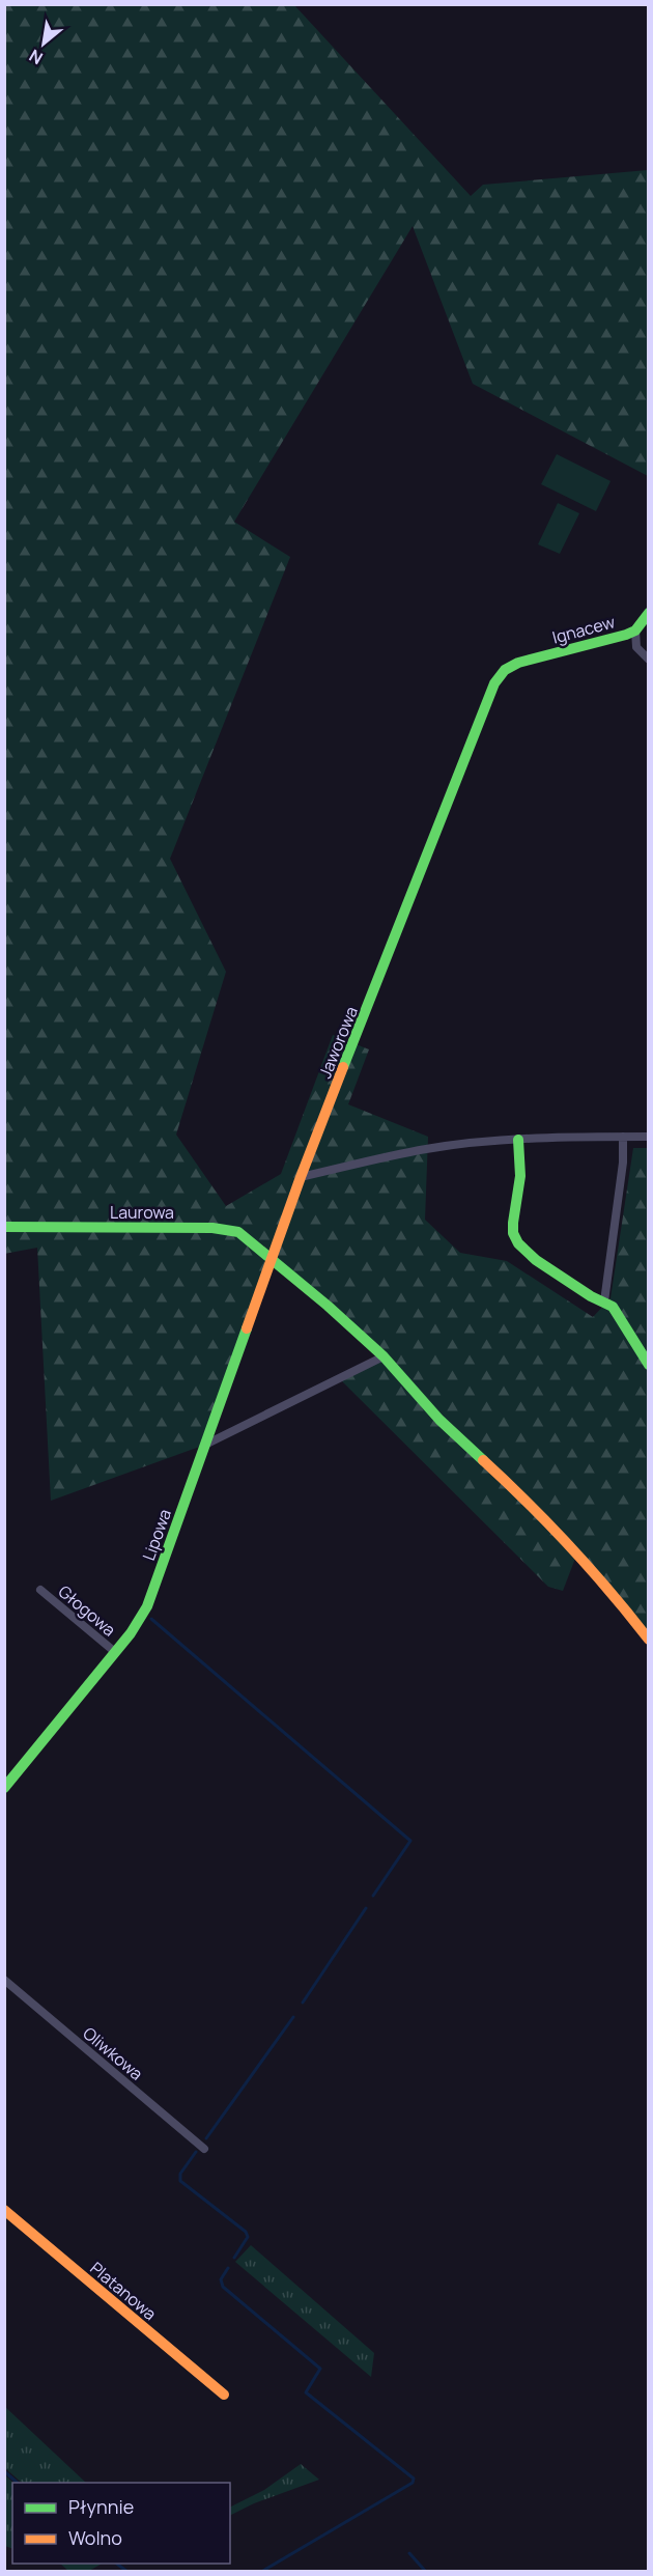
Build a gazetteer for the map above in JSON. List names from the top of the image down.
{
  "streets": {
    "street": [
      "Ignacew",
      "Jaworowa",
      "Laurowa",
      "Lipowa",
      "Głogowa",
      "Oliwkowa",
      "Platanowa"
    ]
  },
  "crossings": [
    ["Ignacew", "Jaworowa"],
    ["Jaworowa", "Laurowa"],
    ["Jaworowa", "Lipowa"],
    ["Lipowa", "Głogowa"]
  ],
  "legend": ["Płynnie", "Wolno"],
  "north": "bottom left"
}
